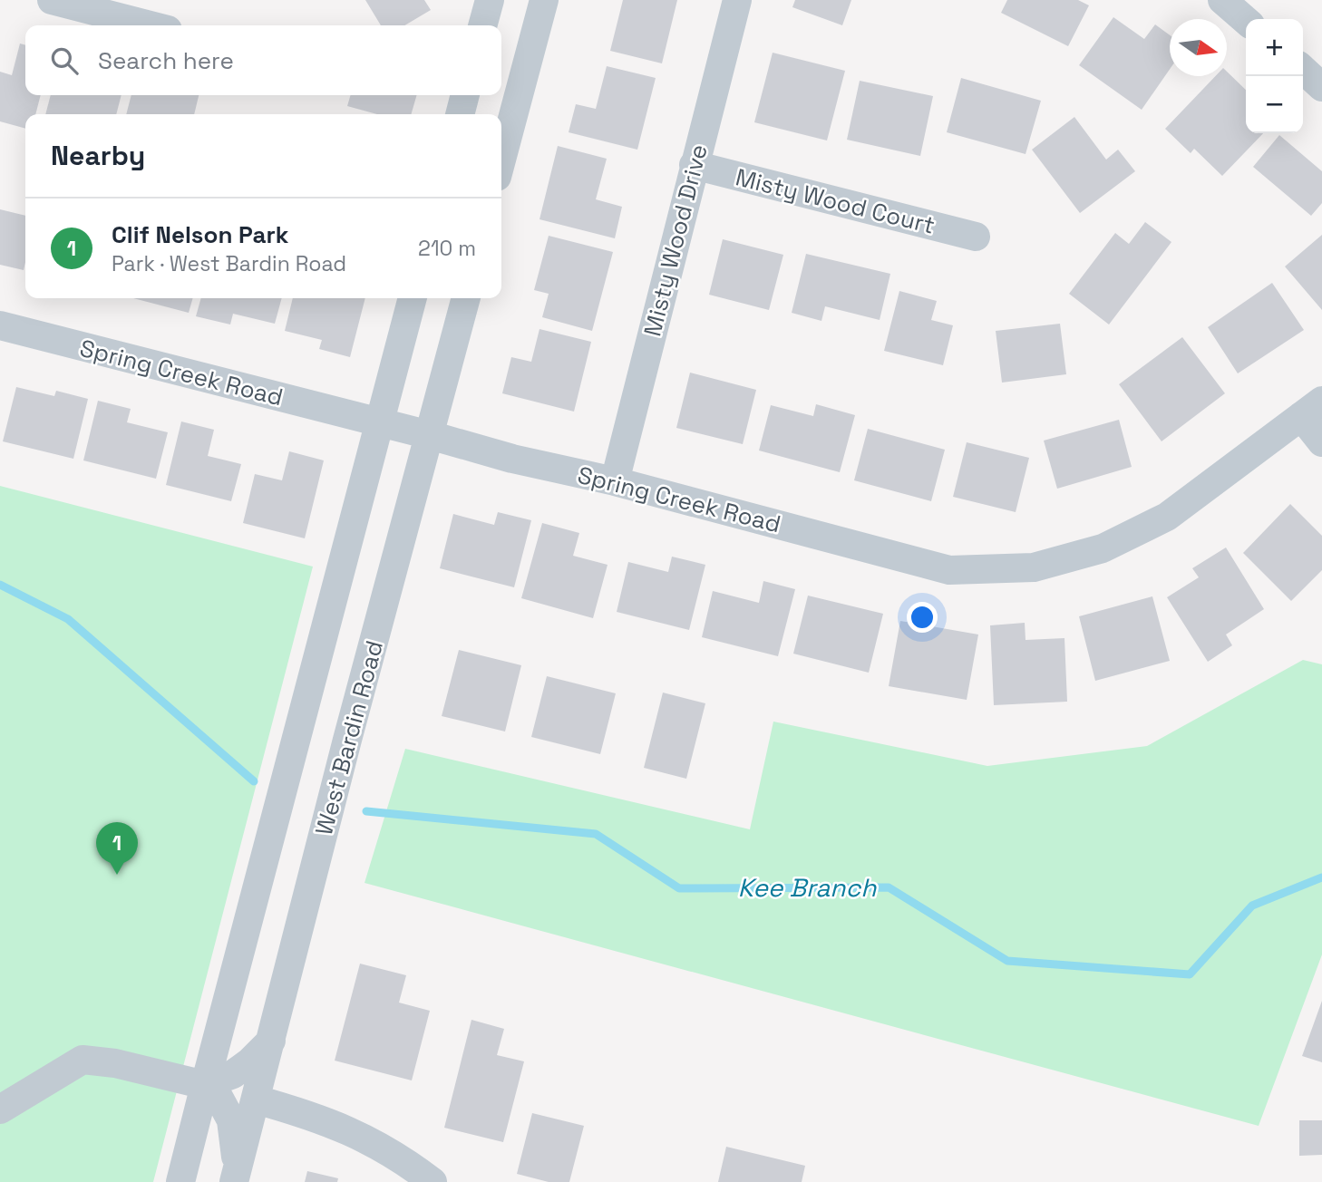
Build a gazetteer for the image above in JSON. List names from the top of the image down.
{
  "streets": {
    "street": [
      "Misty Wood Court",
      "Misty Wood Drive",
      "Spring Creek Road",
      "West Bardin Road"
    ]
  },
  "crossings": [
    ["Misty Wood Court", "Misty Wood Drive"],
    ["Misty Wood Drive", "Spring Creek Road"],
    ["Spring Creek Road", "West Bardin Road"]
  ],
  "water": ["Kee Branch"],
  "north": "right",
  "page": {
    "map_buttons": ["+", "−"],
    "search": "Search here",
    "heading": "Nearby",
    "list": [
      {
        "mark": "1",
        "name": "Clif Nelson Park",
        "note": "Park · West Bardin Road",
        "value": "210 m"
      }
    ],
    "pins": "1"
  }
}
